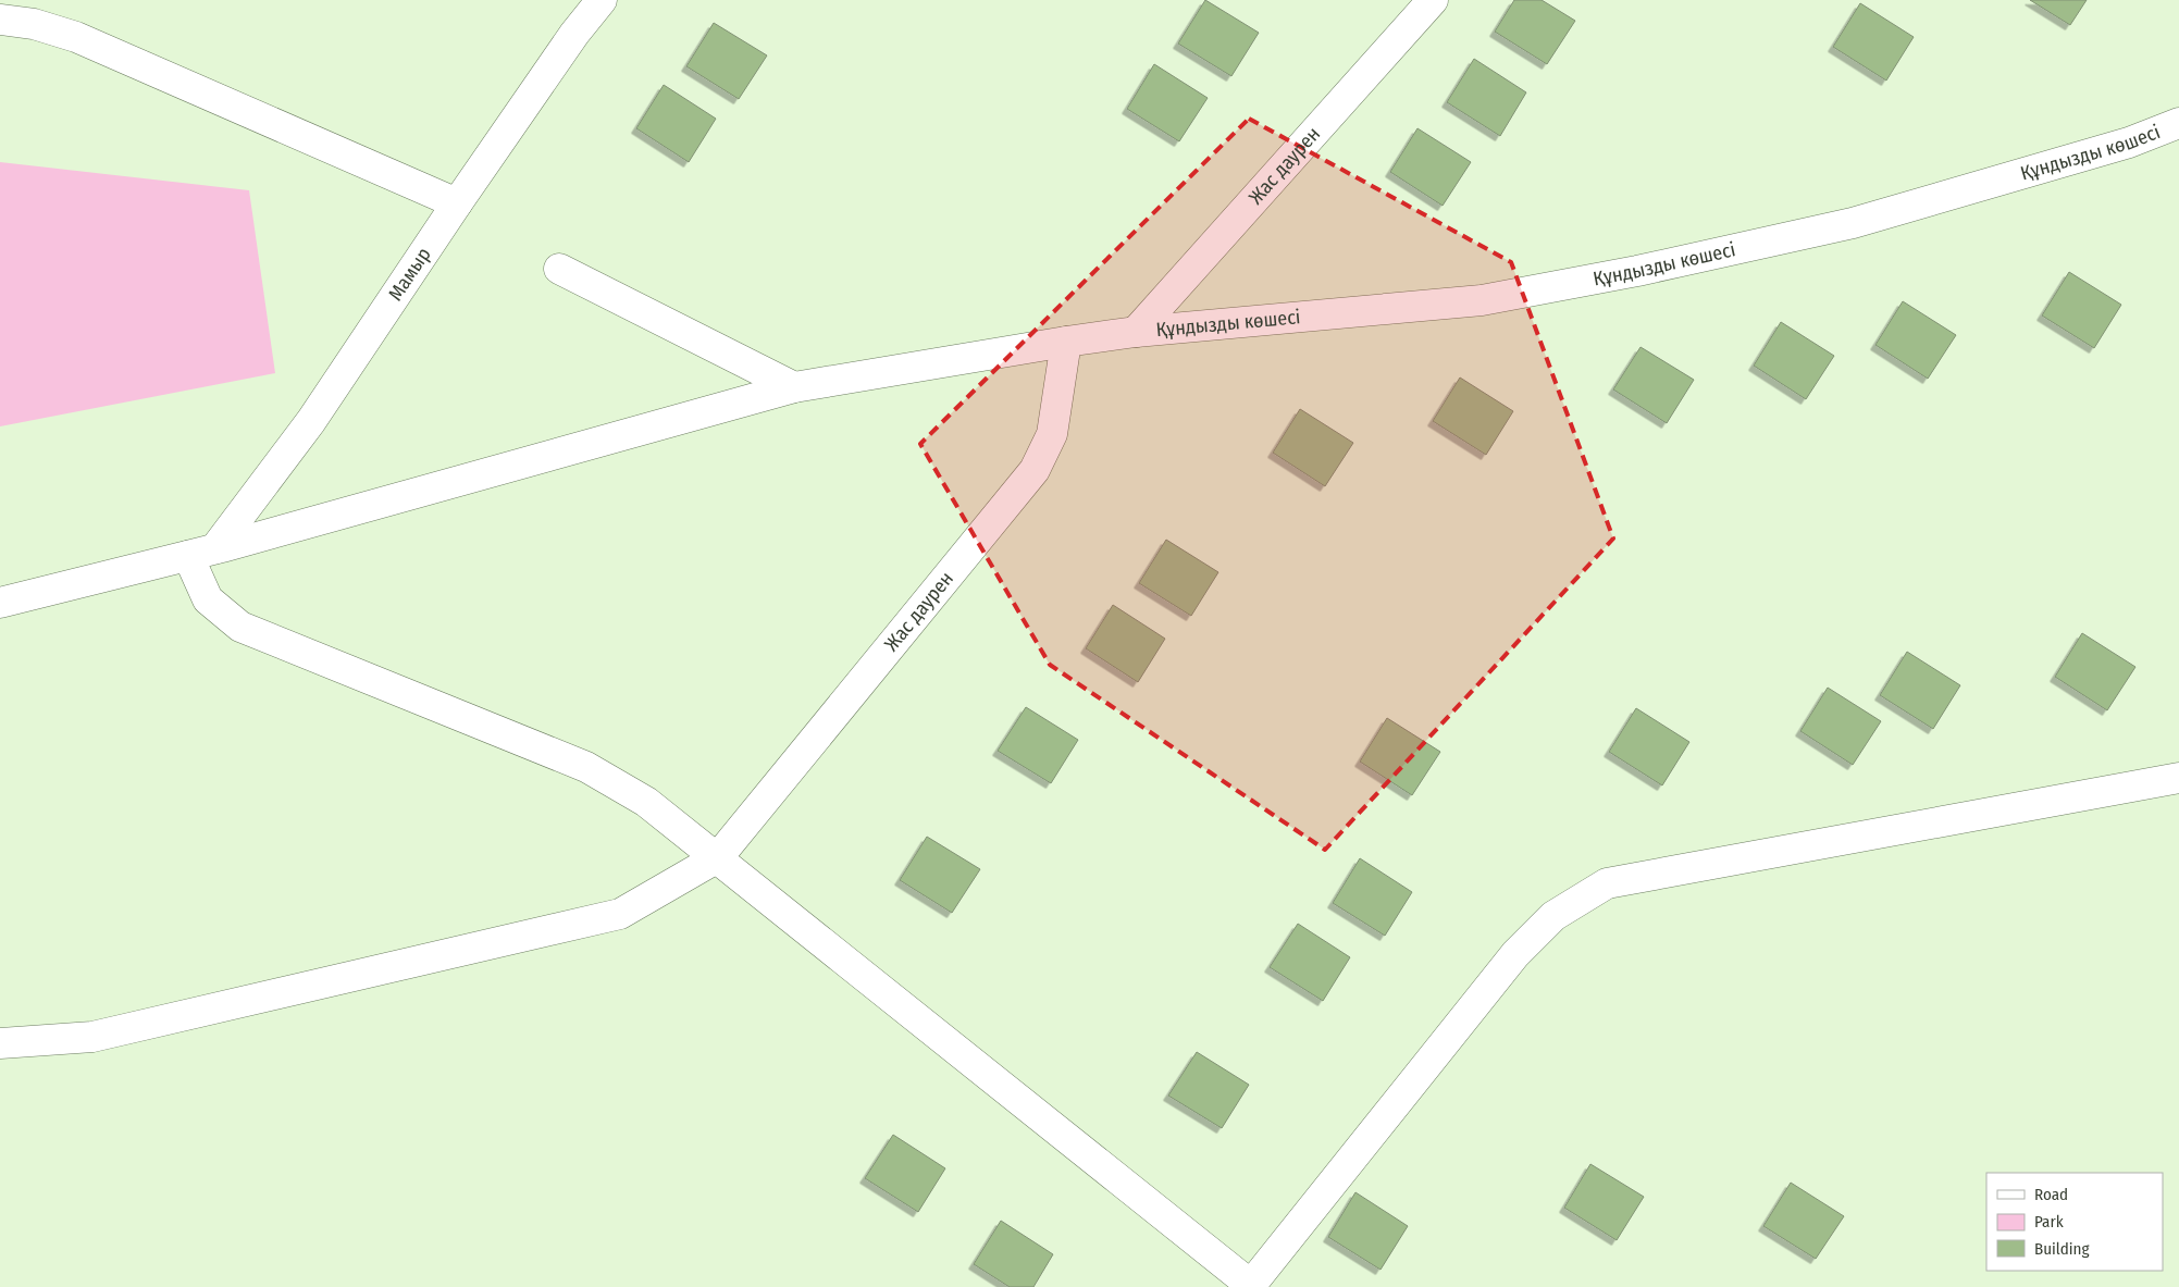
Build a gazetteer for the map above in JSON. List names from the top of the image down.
{
  "streets": {
    "street": ["Құндызды көшесі", "Жас даурен", "Мамыр"]
  },
  "crossings": [
    ["Құндызды көшесі", "Жас даурен"],
    ["Құндызды көшесі", "Мамыр"]
  ],
  "legend": ["Road", "Park", "Building"]
}
